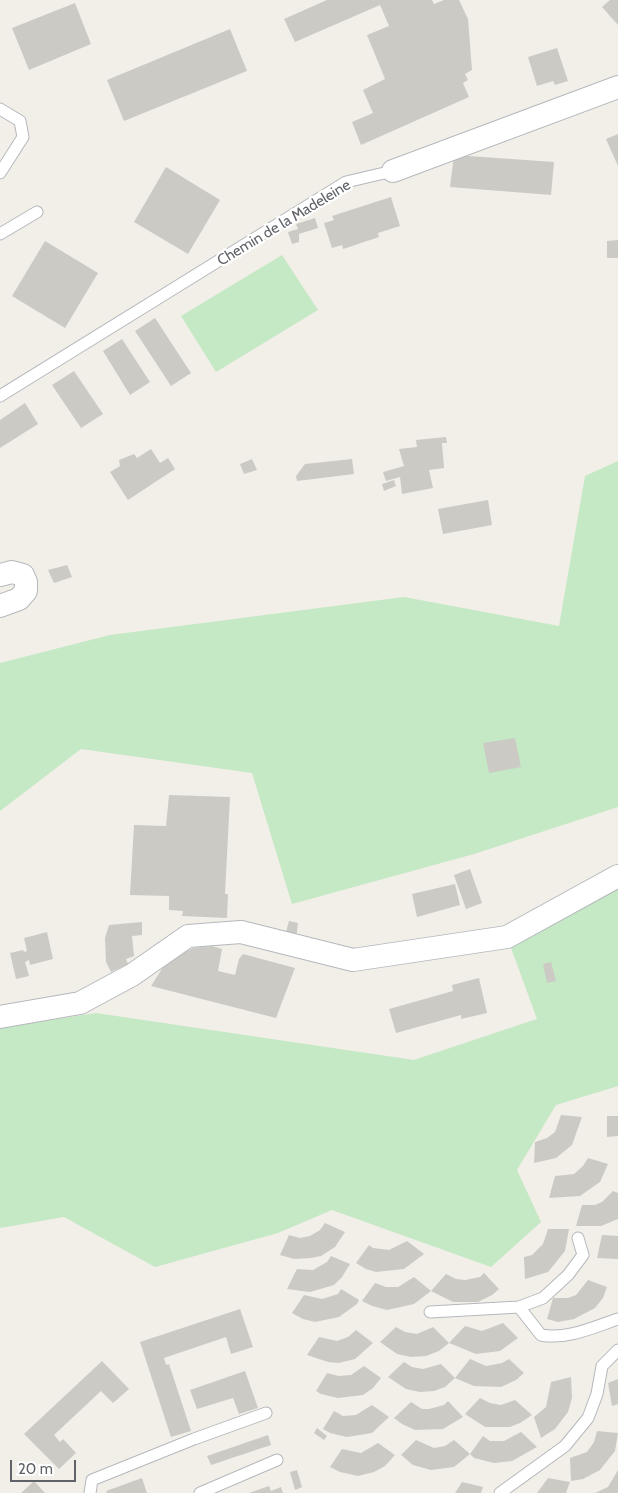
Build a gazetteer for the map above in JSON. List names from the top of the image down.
{
  "streets": {
    "street": ["Chemin de la Madeleine"]
  },
  "scale_bar": "20 m"
}
